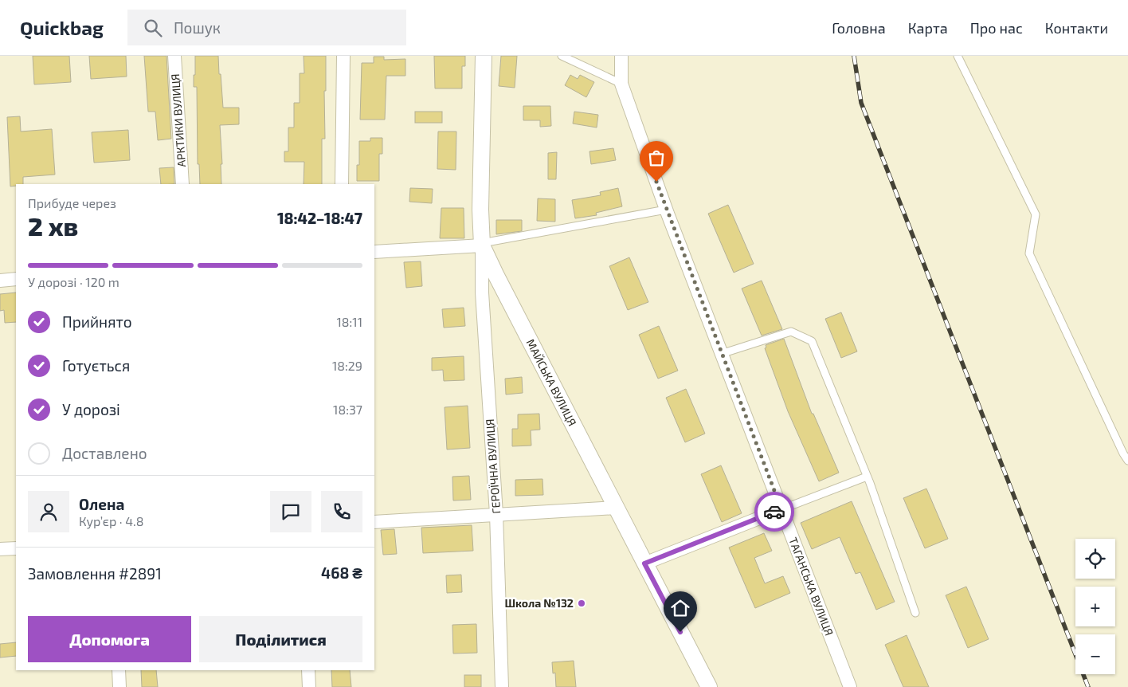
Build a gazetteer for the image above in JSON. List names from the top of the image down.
{
  "streets": {
    "street": [
      "АРКТИКИ ВУЛИЦЯ",
      "МАЙСЬКА ВУЛИЦЯ",
      "ГЕРОЇЧНА ВУЛИЦЯ",
      "ТАГАНСЬКА ВУЛИЦЯ"
    ]
  },
  "crossings": [
    ["МАЙСЬКА ВУЛИЦЯ", "ГЕРОЇЧНА ВУЛИЦЯ"]
  ],
  "places": ["Школа №132"],
  "page": {
    "header": "Quickbag",
    "search": "Пошук",
    "nav": [
      "Головна",
      "Карта",
      "Про нас",
      "Контакти"
    ],
    "heading": ["2 хв", "Прибуде через", "18:42–18:47"],
    "panel": [
      "Олена",
      "Кур’єр · 4.8",
      "Замовлення #2891",
      "468 ₴"
    ],
    "bar": "У дорозі · 120 m",
    "list": [
      ["Прийнято", "18:11"],
      ["Готується", "18:29"],
      ["У дорозі", "18:37"],
      "Доставлено"
    ],
    "map_buttons": ["+", "−"],
    "buttons": ["Допомога", "Поділитися"]
  }
}
